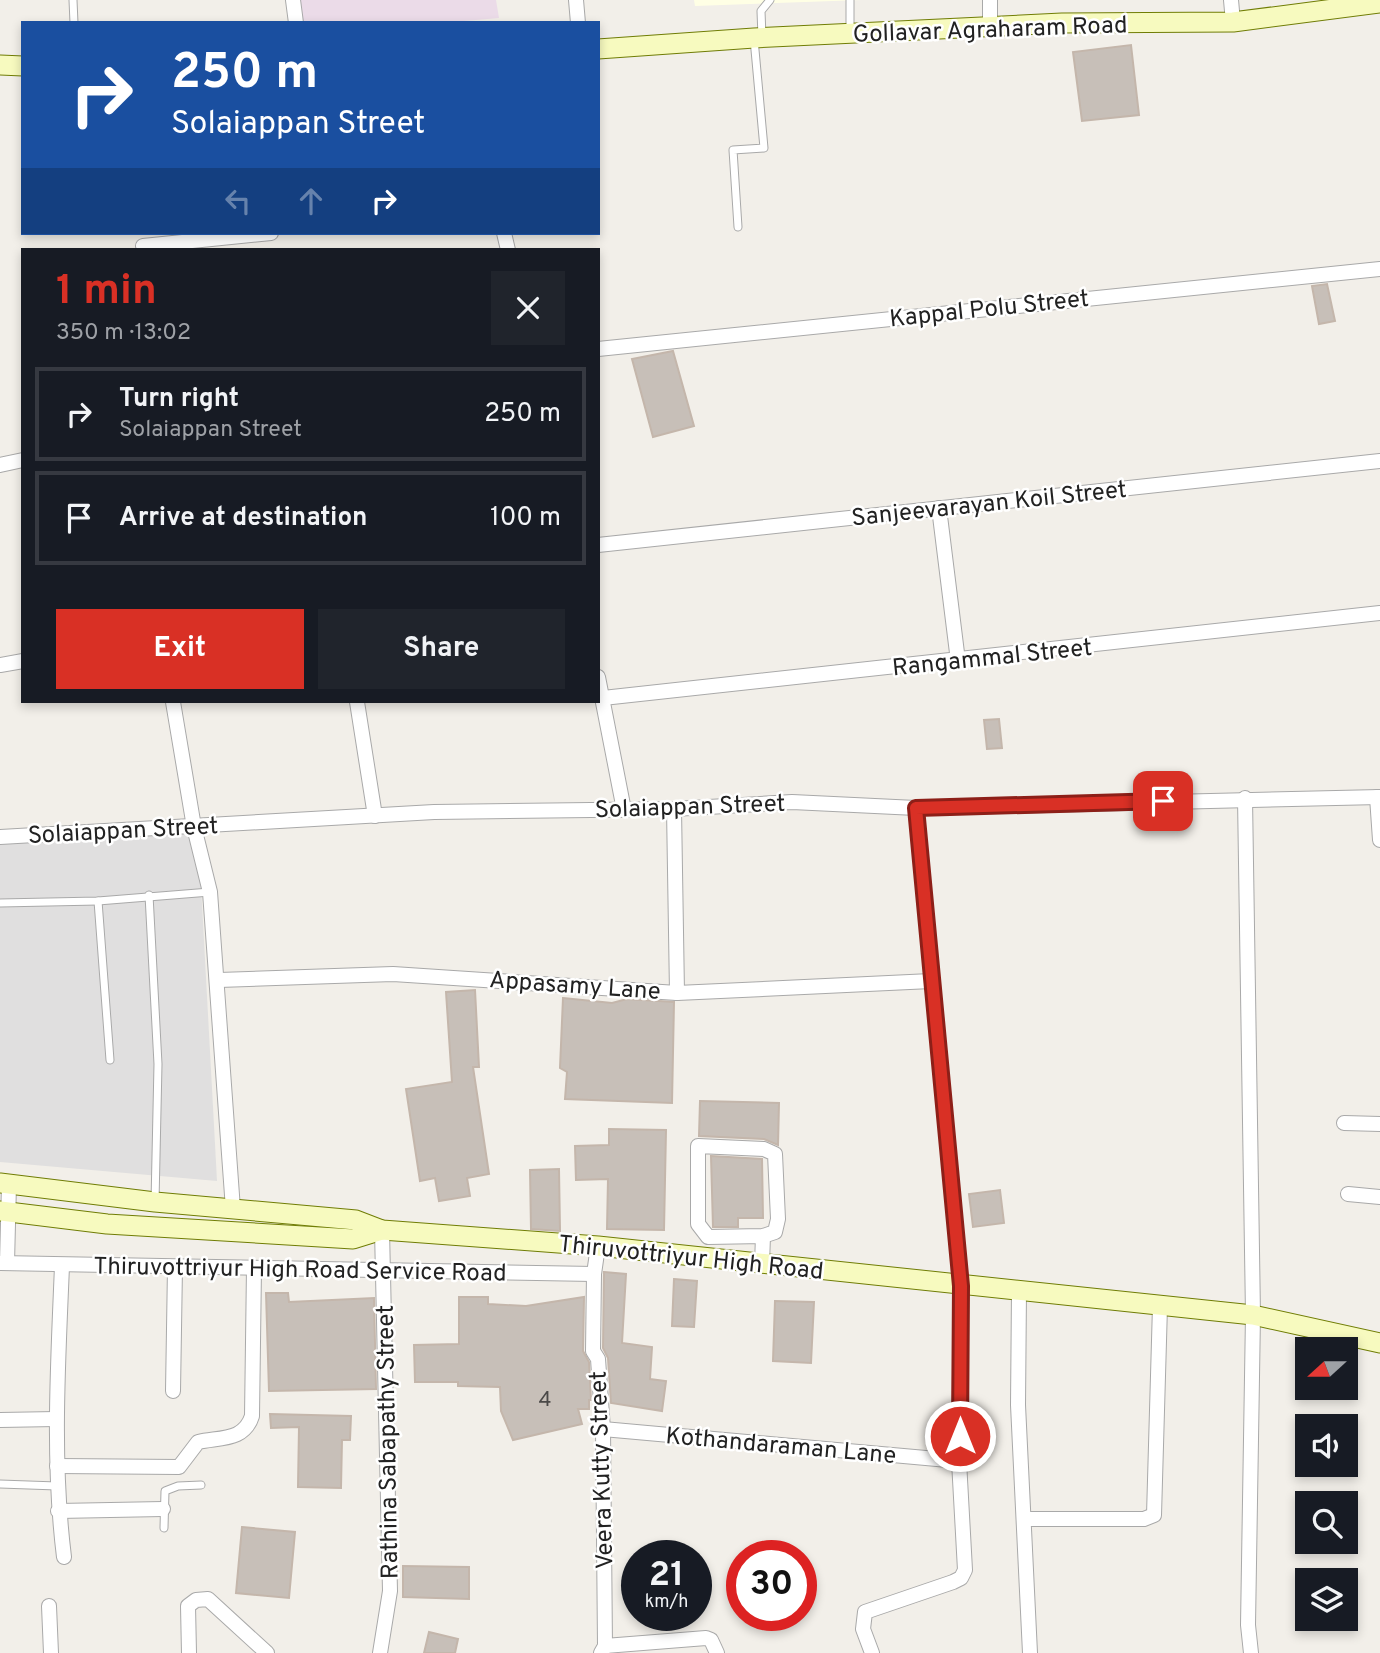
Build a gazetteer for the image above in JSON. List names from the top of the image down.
{
  "streets": {
    "main road": ["Gollavar Agraharam Road", "Thiruvottriyur High Road"],
    "street": [
      "Kappal Polu Street",
      "Sanjeevarayan Koil Street",
      "Rangammal Street",
      "Solaiappan Street",
      "Appasamy Lane",
      "Thiruvottriyur High Road Service Road",
      "Rathina Sabapathy Street",
      "Kothandaraman Lane",
      "Veera Kutty Street"
    ]
  },
  "crossings": [
    ["Thiruvottriyur High Road", "Rathina Sabapathy Street"],
    ["Thiruvottriyur High Road", "Veera Kutty Street"],
    ["Thiruvottriyur High Road Service Road", "Rathina Sabapathy Street"],
    ["Thiruvottriyur High Road Service Road", "Veera Kutty Street"],
    ["Kothandaraman Lane", "Veera Kutty Street"]
  ],
  "house_numbers": ["4"],
  "north": "left",
  "page": {
    "turn": ["250 m", "Solaiappan Street"],
    "heading": ["1 min", "350 m · 13:02"],
    "list": [
      {
        "name": "Turn right",
        "note": "Solaiappan Street",
        "value": "250 m"
      },
      {
        "name": "Arrive at destination",
        "value": "100 m"
      }
    ],
    "buttons": ["Exit", "Share"],
    "speed": "21 km/h",
    "limit": "30"
  }
}
